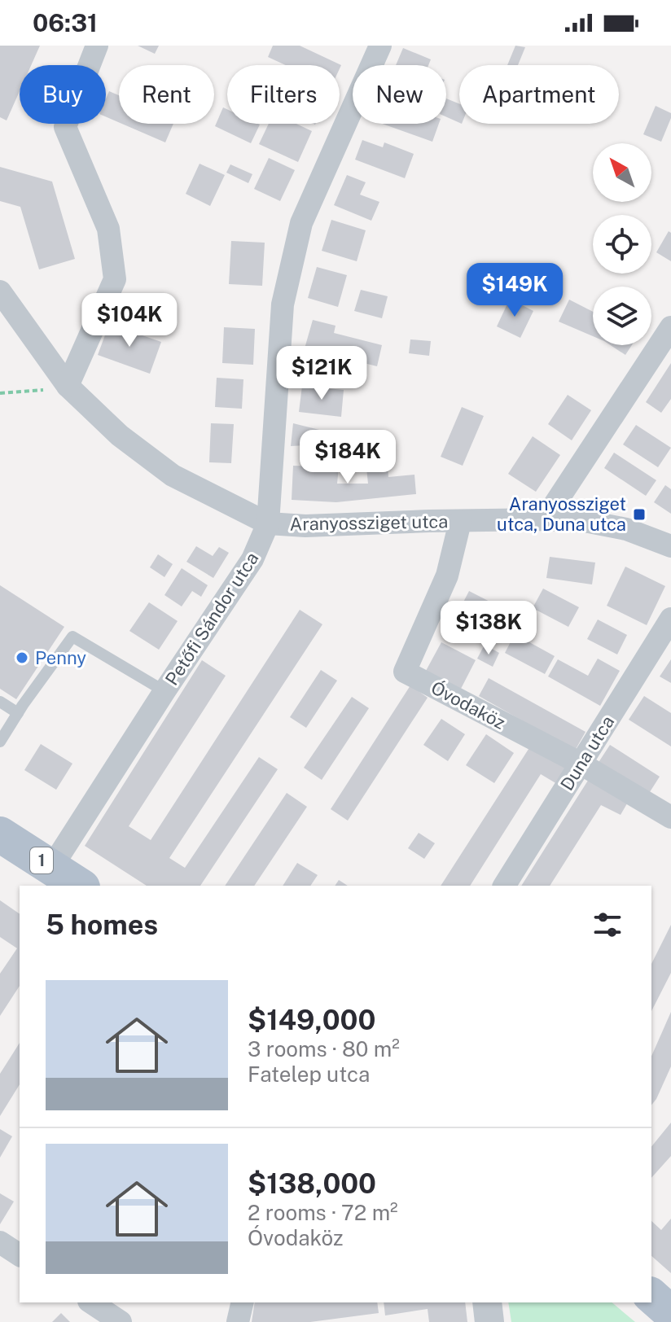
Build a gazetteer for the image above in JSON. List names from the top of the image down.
{
  "streets": {
    "main road": ["1"],
    "street": [
      "Aranyossziget utca",
      "Petőfi Sándor utca",
      "Óvodaköz",
      "Duna utca"
    ]
  },
  "crossings": [
    ["Aranyossziget utca", "Petőfi Sándor utca"],
    ["Aranyossziget utca", "Óvodaköz"],
    ["Petőfi Sándor utca", "1"],
    ["Óvodaköz", "Duna utca"]
  ],
  "places": {
    "transit": ["Aranyossziget utca, Duna utca"],
    "other": ["Penny"]
  },
  "north": "top left",
  "page": {
    "status": "06:31",
    "chip": [
      "Buy",
      "Rent",
      "Filters",
      "New",
      "Apartment"
    ],
    "price": [
      "$149K",
      "$104K",
      "$121K",
      "$184K",
      "$138K"
    ],
    "heading": "5 homes",
    "list": [
      {
        "name": "$149,000",
        "note": "3 rooms · 80 m² · Fatelep utca"
      },
      {
        "name": "$138,000",
        "note": "2 rooms · 72 m² · Óvodaköz"
      }
    ]
  }
}
